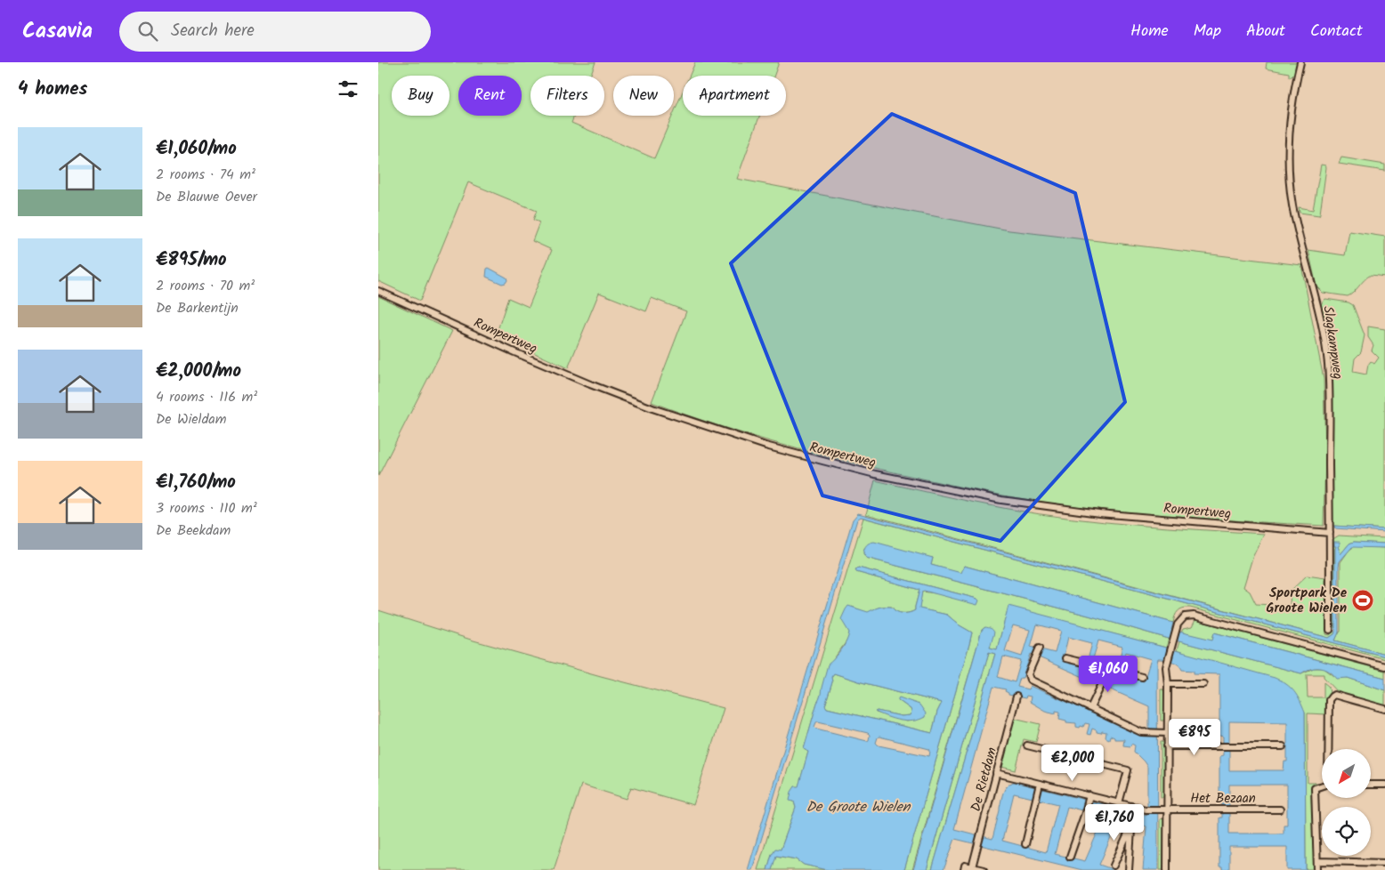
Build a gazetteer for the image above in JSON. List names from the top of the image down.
{
  "streets": {
    "street": [
      "Rompertweg",
      "Slagkampweg",
      "De Rietdam",
      "Het Bezaan"
    ]
  },
  "crossings": [
    ["Rompertweg", "Slagkampweg"]
  ],
  "water": ["De Groote Wielen"],
  "places": {
    "sports": ["Sportpark De Groote Wielen"]
  },
  "north": "bottom left",
  "page": {
    "header": "Casavia",
    "search": "Search here",
    "nav": [
      "Home",
      "Map",
      "About",
      "Contact"
    ],
    "heading": "4 homes",
    "chip": [
      "Buy",
      "Rent",
      "Filters",
      "New",
      "Apartment"
    ],
    "list": [
      {
        "name": "€1,060/mo",
        "note": "2 rooms · 74 m² · De Blauwe Oever"
      },
      {
        "name": "€895/mo",
        "note": "2 rooms · 70 m² · De Barkentijn"
      },
      {
        "name": "€2,000/mo",
        "note": "4 rooms · 116 m² · De Wieldam"
      },
      {
        "name": "€1,760/mo",
        "note": "3 rooms · 110 m² · De Beekdam"
      }
    ],
    "price": [
      "€1,060",
      "€895",
      "€2,000",
      "€1,760"
    ]
  }
}
